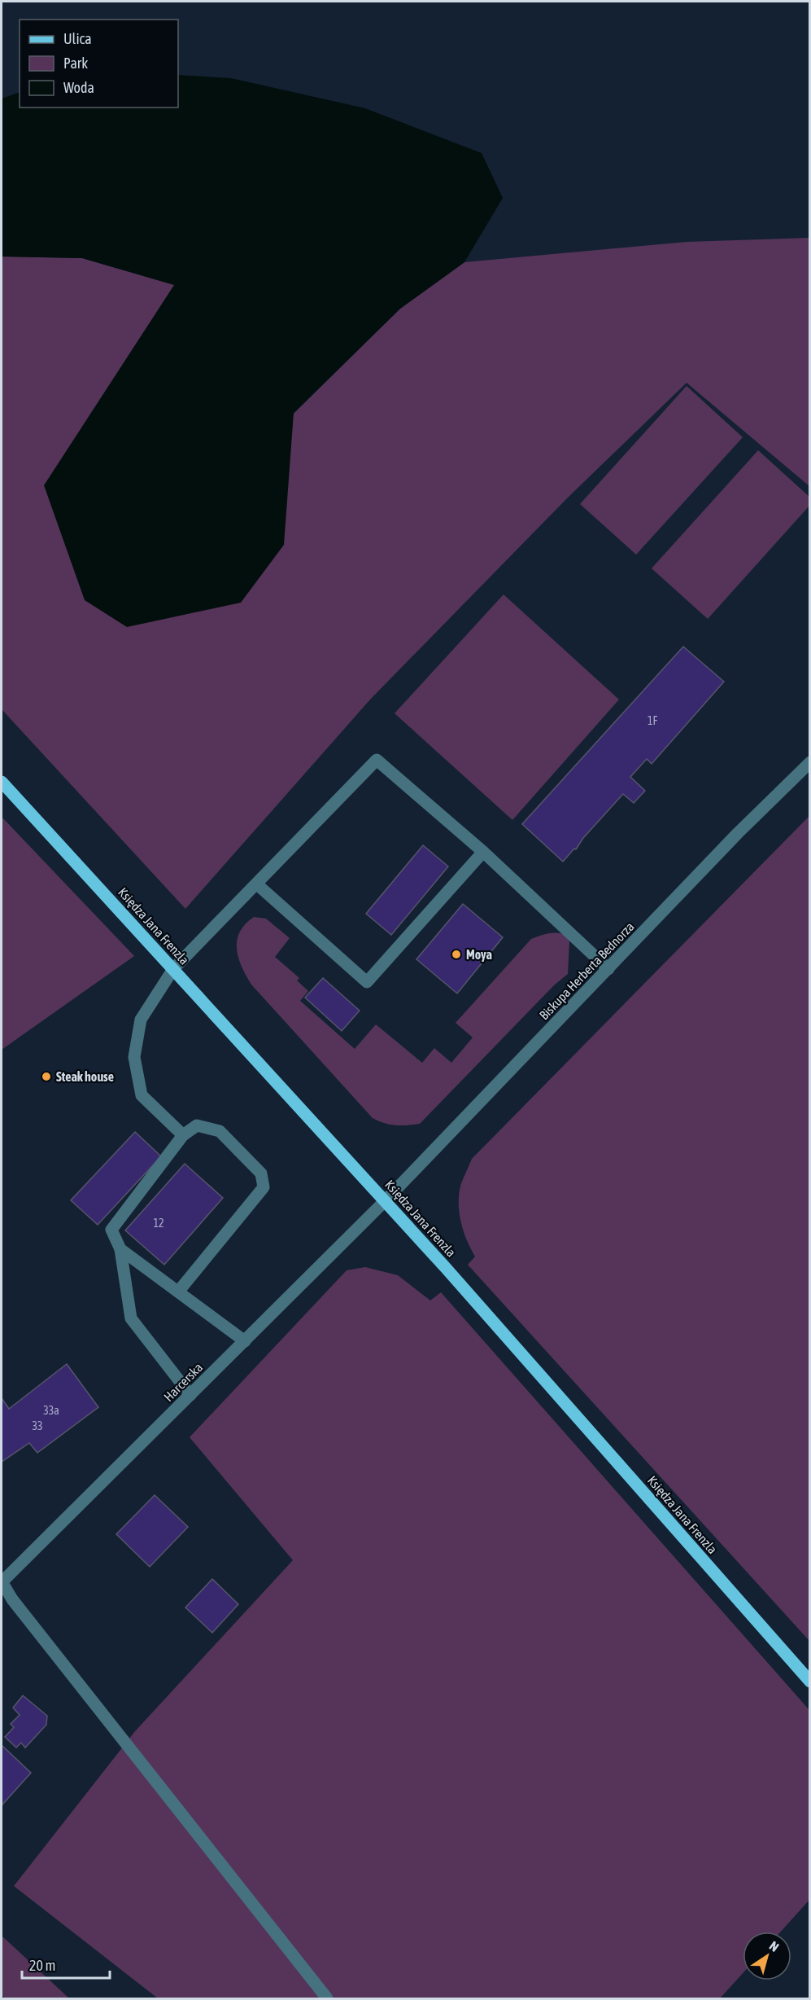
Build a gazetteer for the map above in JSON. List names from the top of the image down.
{
  "streets": {
    "main road": ["Księdza Jana Frenzla"],
    "street": ["Biskupa Herberta Bednorza", "Harcerska"]
  },
  "crossings": [
    ["Księdza Jana Frenzla", "Biskupa Herberta Bednorza"],
    ["Księdza Jana Frenzla", "Harcerska"],
    ["Biskupa Herberta Bednorza", "Harcerska"]
  ],
  "places": ["Moya", "Steak house"],
  "house_numbers": [
    "1F",
    "12",
    "33a",
    "33"
  ],
  "legend": ["Ulica", "Park", "Woda"],
  "scale_bar": "20 m",
  "north": "top right"
}
